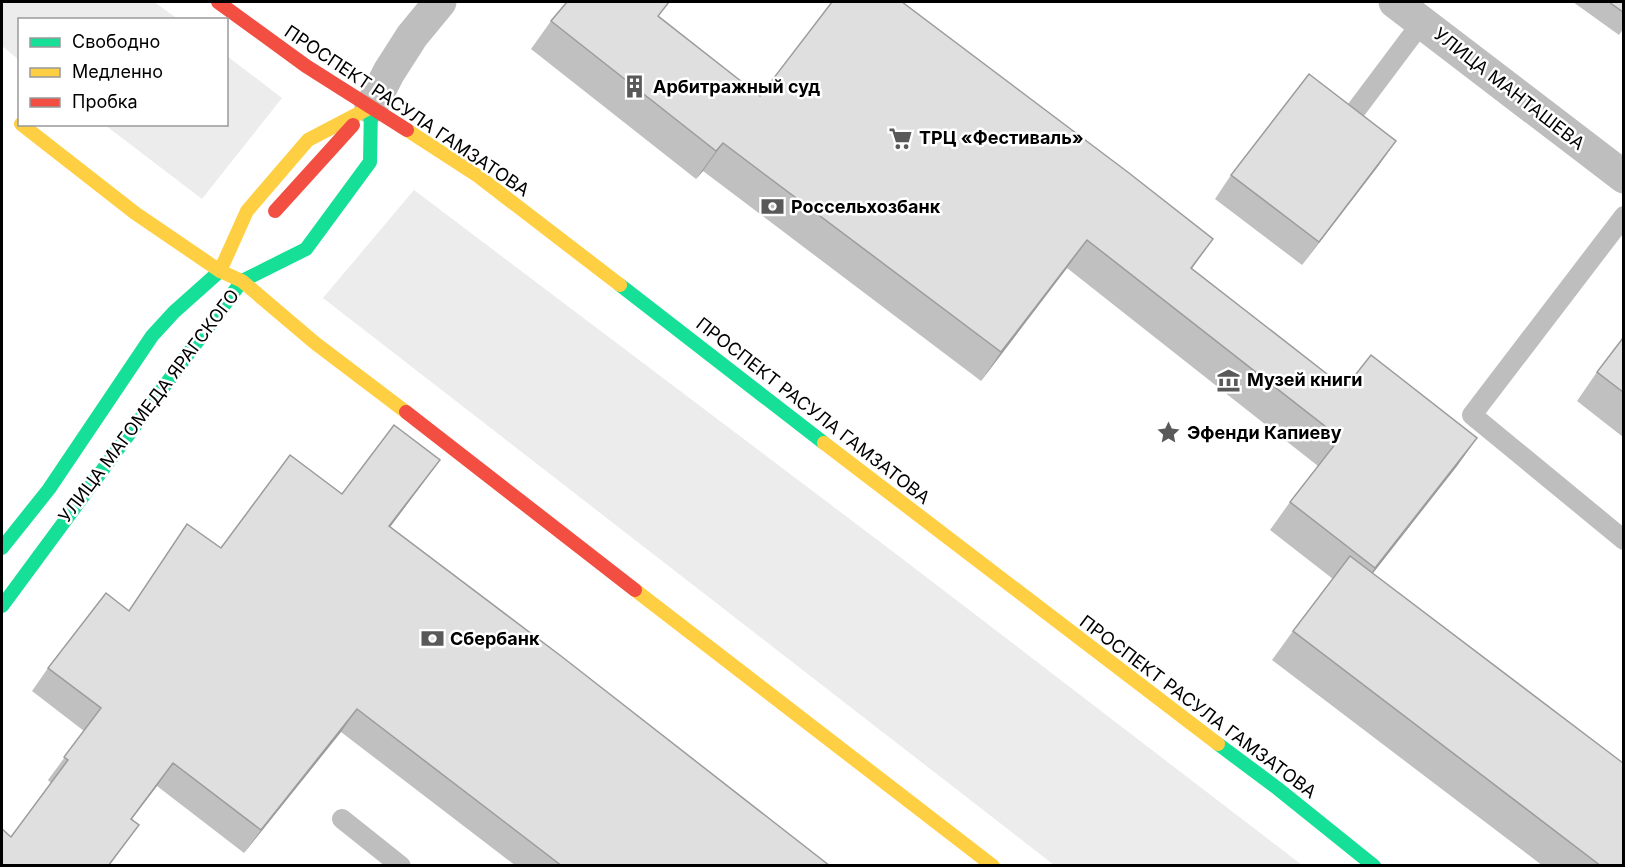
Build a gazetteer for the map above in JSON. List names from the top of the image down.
{
  "streets": {
    "main road": ["ПРОСПЕКТ РАСУЛА ГАМЗАТОВА", "УЛИЦА МАГОМЕДА ЯРАГСКОГО"],
    "street": ["УЛИЦА МАНТАШЕВА"]
  },
  "crossings": [
    ["ПРОСПЕКТ РАСУЛА ГАМЗАТОВА", "УЛИЦА МАГОМЕДА ЯРАГСКОГО"]
  ],
  "places": {
    "building": ["Арбитражный суд"],
    "supermarket": ["ТРЦ «Фестиваль»"],
    "bank": ["Россельхозбанк", "Сбербанк"],
    "museum": ["Музей книги"],
    "place": ["Эфенди Капиеву"]
  },
  "legend": ["Свободно", "Медленно", "Пробка"]
}
